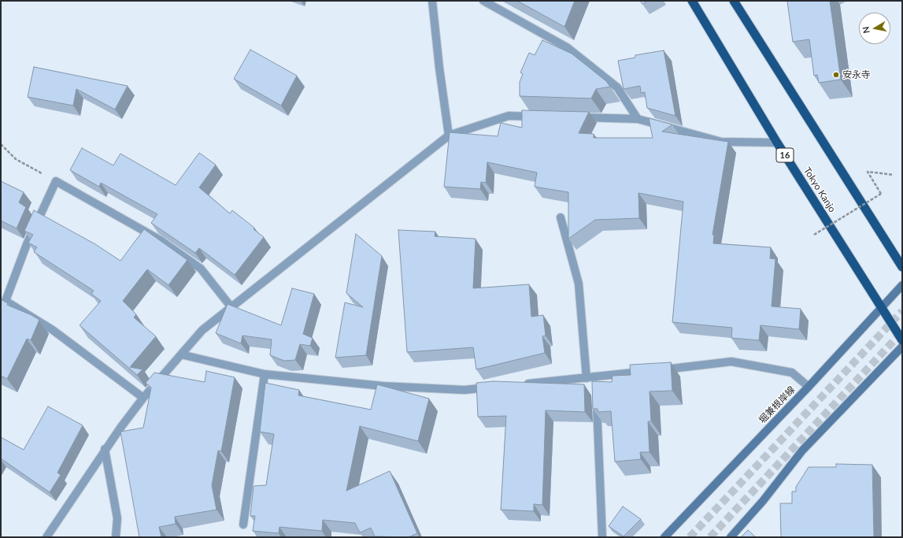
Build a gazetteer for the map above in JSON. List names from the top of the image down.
{
  "streets": {
    "highway": ["16", "Tokyo Kanjo"],
    "main road": ["堀兼根岸線"]
  },
  "crossings": [
    ["Tokyo Kanjo", "堀兼根岸線"]
  ],
  "places": ["安永寺"],
  "north": "left"
}
